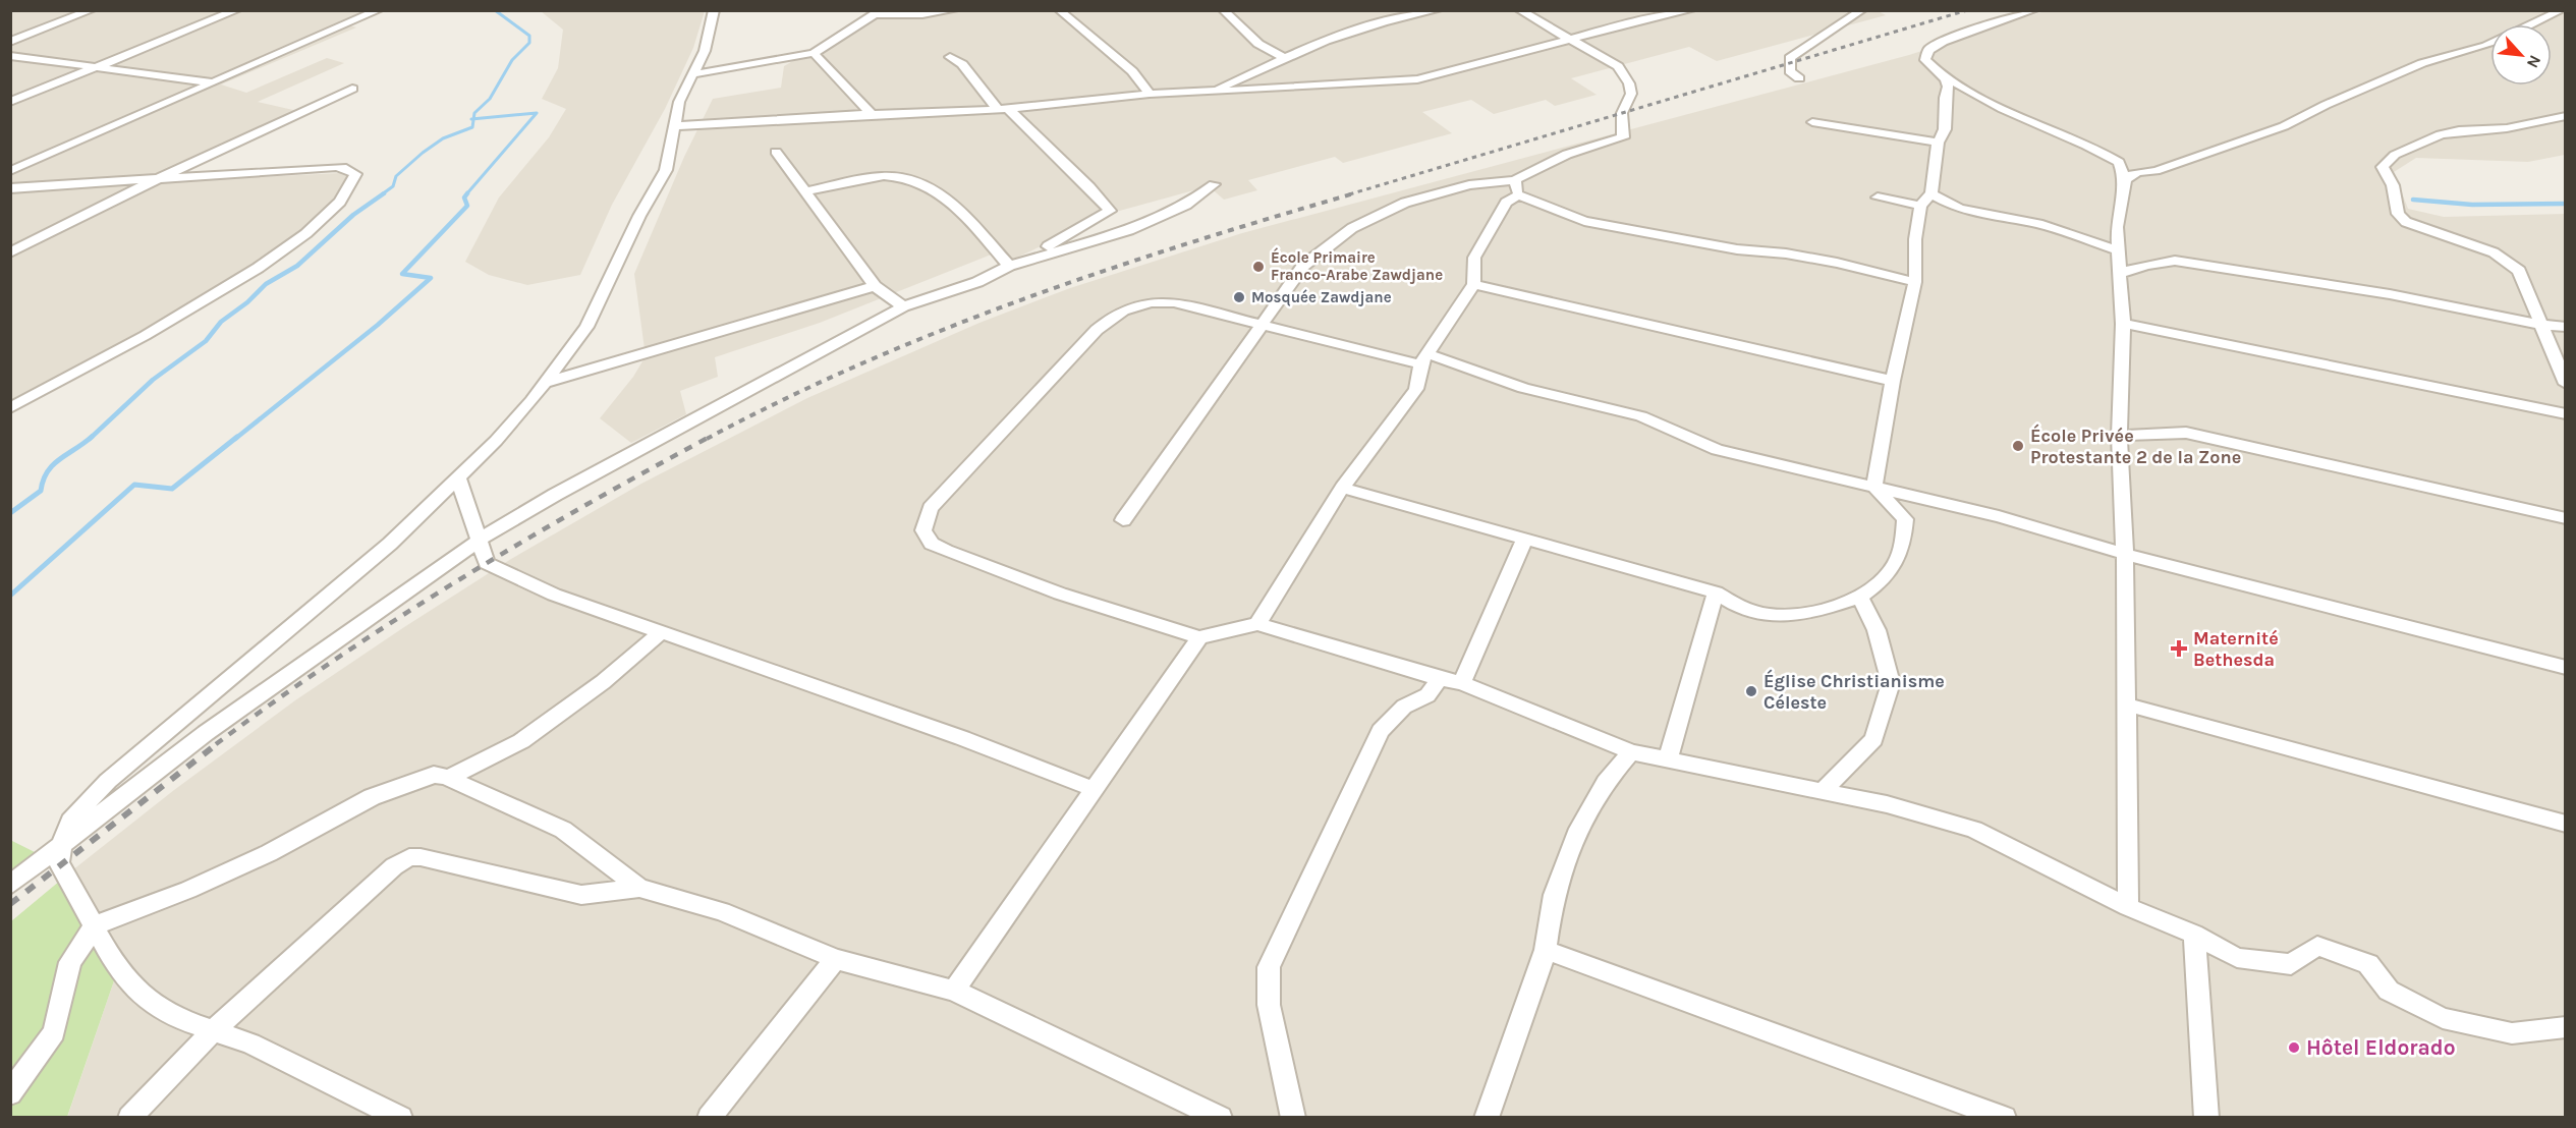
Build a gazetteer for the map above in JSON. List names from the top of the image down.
{
  "places": {
    "other": [
      "École Primaire Franco-Arabe Zawdjane",
      "Mosquée Zawdjane",
      "École Privée Protestante 2 de la Zone",
      "Église Christianisme Céleste",
      "Hôtel Eldorado"
    ],
    "health": ["Maternité Bethesda"]
  },
  "north": "bottom right"
}
